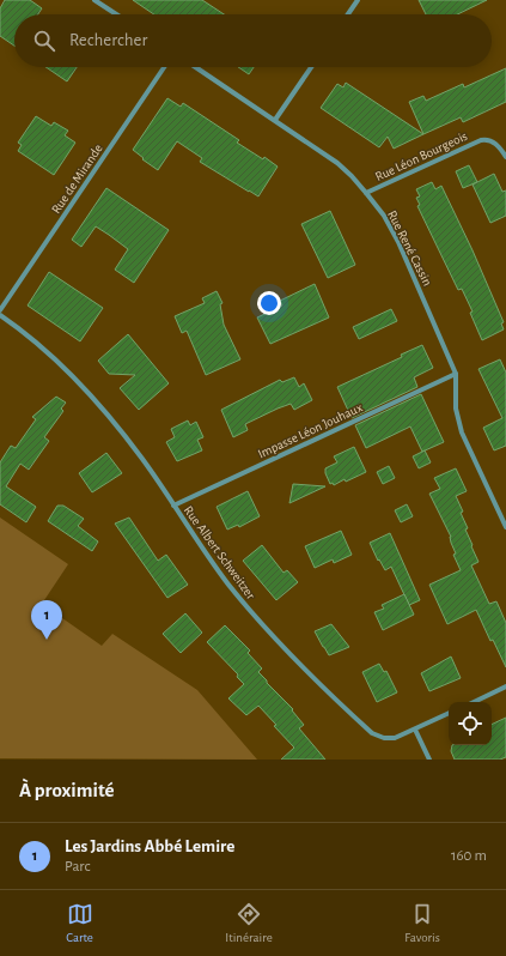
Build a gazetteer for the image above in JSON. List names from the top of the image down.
{
  "streets": {
    "street": [
      "Rue Léon Bourgeois",
      "Rue de Mirande",
      "Rue René Cassin",
      "Impasse Léon Jouhaux",
      "Rue Albert Schweitzer"
    ]
  },
  "crossings": [
    ["Rue Léon Bourgeois", "Rue René Cassin"],
    ["Rue René Cassin", "Impasse Léon Jouhaux"],
    ["Impasse Léon Jouhaux", "Rue Albert Schweitzer"]
  ],
  "page": {
    "search": "Rechercher",
    "pins": "1",
    "heading": "À proximité",
    "list": [
      {
        "mark": "1",
        "name": "Les Jardins Abbé Lemire",
        "note": "Parc",
        "value": "160 m"
      }
    ],
    "nav": ["Carte", "Itinéraire", "Favoris"]
  }
}
